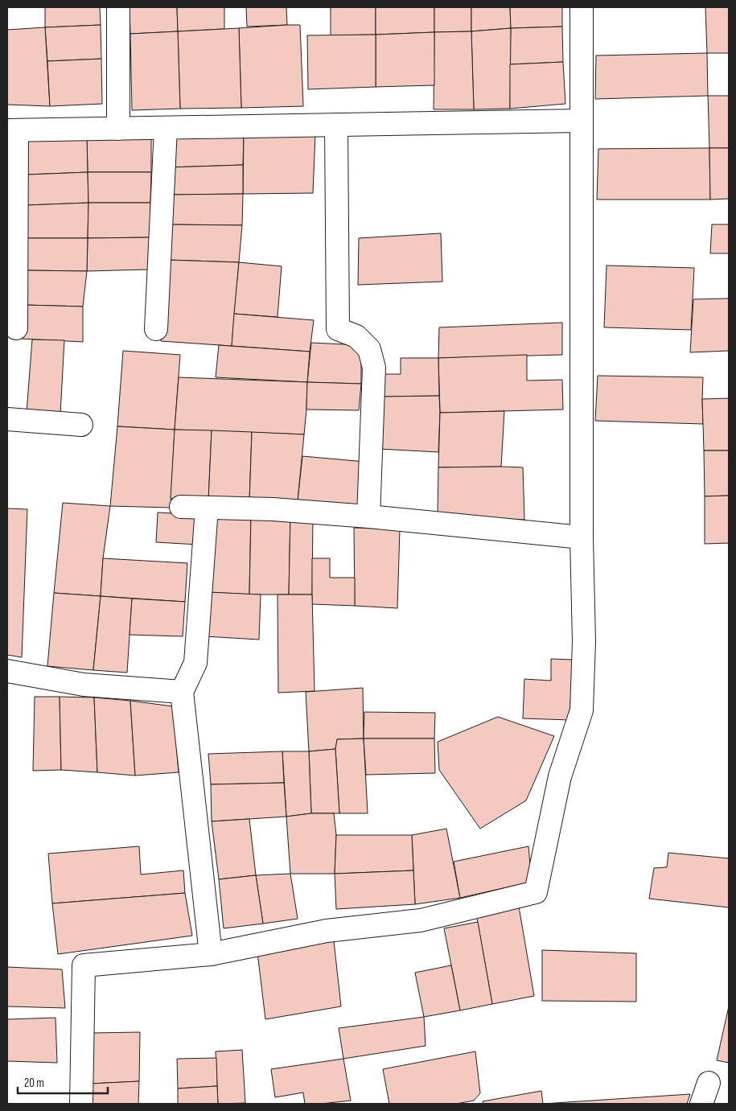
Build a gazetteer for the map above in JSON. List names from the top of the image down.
{
  "scale_bar": "20 m"
}
